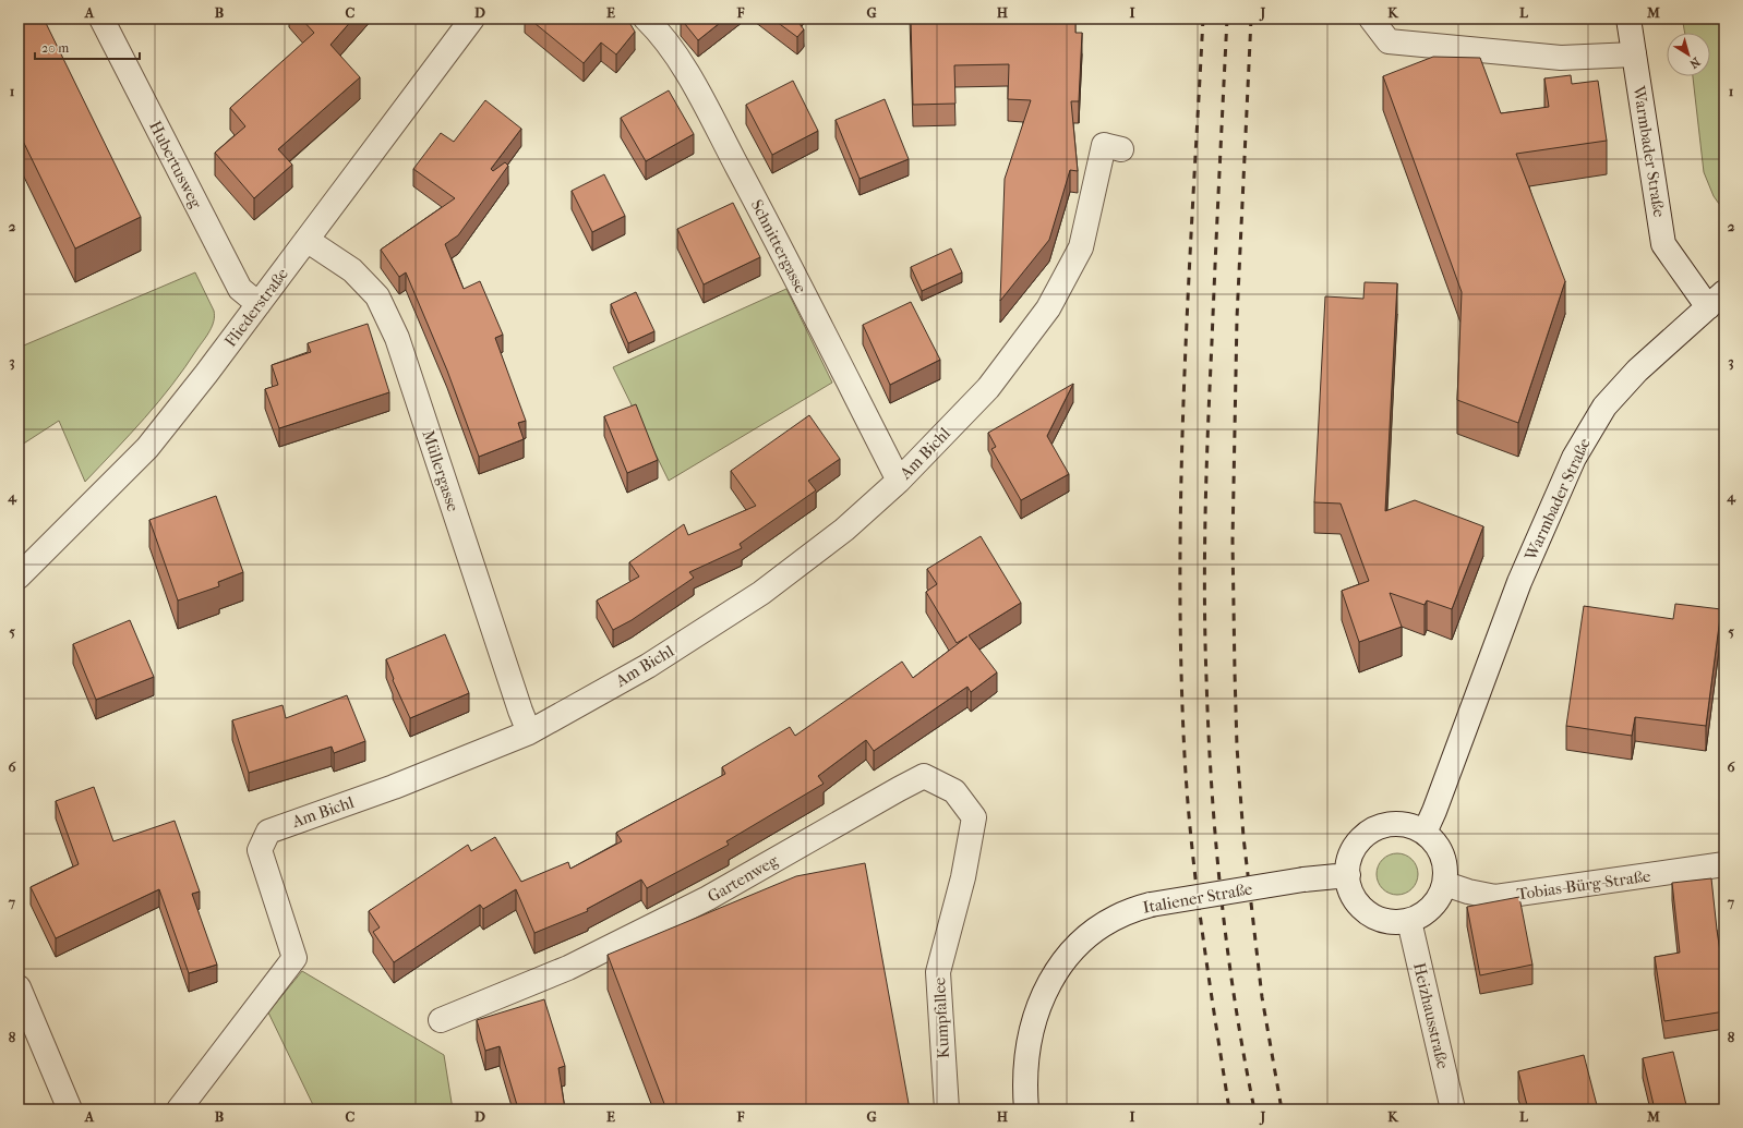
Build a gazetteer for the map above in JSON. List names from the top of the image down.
{
  "streets": {
    "street": [
      "Warmbader Straße",
      "Hubertusweg",
      "Schnittergasse",
      "Fliederstraße",
      "Am Bichl",
      "Müllergasse",
      "Gartenweg",
      "Tobias-Bürg-Straße",
      "Italiener Straße",
      "Heizhausstraße",
      "Kumpfallee"
    ]
  },
  "crossings": [
    ["Warmbader Straße", "Tobias-Bürg-Straße"],
    ["Warmbader Straße", "Italiener Straße"],
    ["Warmbader Straße", "Heizhausstraße"],
    ["Hubertusweg", "Fliederstraße"],
    ["Schnittergasse", "Am Bichl"],
    ["Fliederstraße", "Müllergasse"],
    ["Am Bichl", "Müllergasse"],
    ["Gartenweg", "Kumpfallee"],
    ["Tobias-Bürg-Straße", "Italiener Straße"],
    ["Tobias-Bürg-Straße", "Heizhausstraße"],
    ["Italiener Straße", "Heizhausstraße"]
  ],
  "scale_bar": "20 m",
  "north": "bottom right",
  "grid": {
    "columns": [
      "A",
      "B",
      "C",
      "D",
      "E",
      "F",
      "G",
      "H",
      "I",
      "J",
      "K",
      "L",
      "M"
    ],
    "rows": [
      "1",
      "2",
      "3",
      "4",
      "5",
      "6",
      "7",
      "8"
    ]
  }
}
